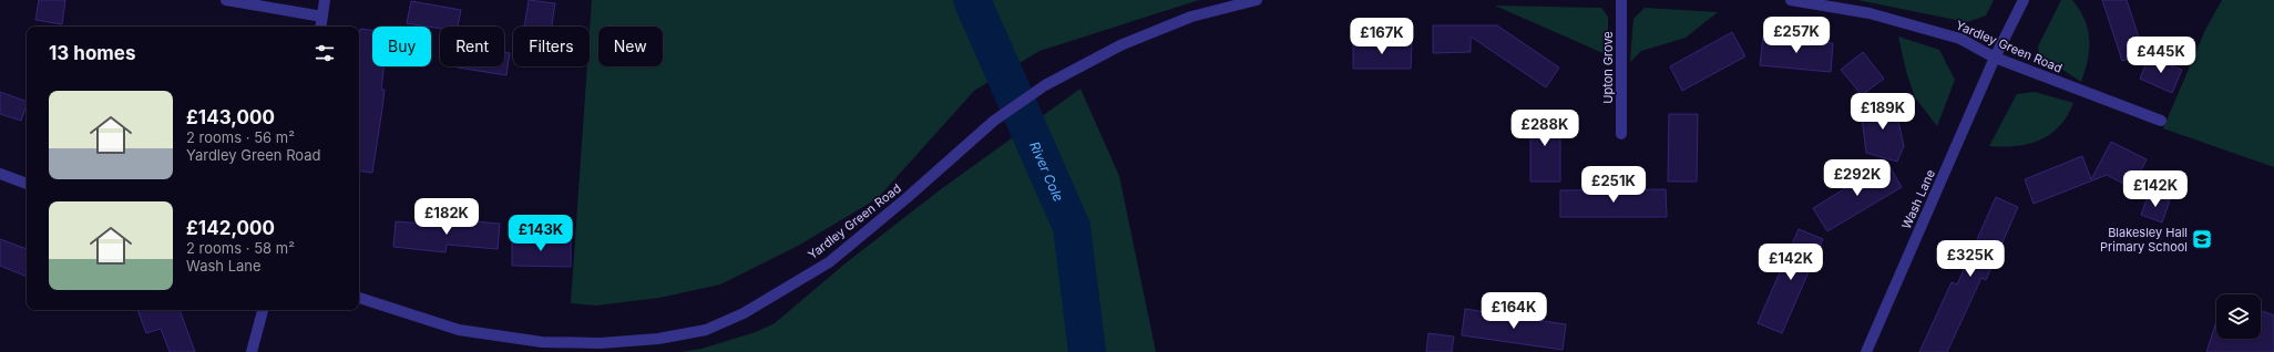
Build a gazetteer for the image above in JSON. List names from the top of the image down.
{
  "streets": {
    "street": ["Yardley Green Road", "Upton Grove", "Wash Lane"]
  },
  "crossings": [
    ["Yardley Green Road", "Wash Lane"]
  ],
  "water": ["River Cole"],
  "places": {
    "school or university": ["Blakesley Hall Primary School"]
  },
  "page": {
    "price": [
      "£257K",
      "£167K",
      "£445K",
      "£189K",
      "£288K",
      "£292K",
      "£251K",
      "£142K",
      "£182K",
      "£143K",
      "£325K",
      "£142K",
      "£164K"
    ],
    "chip": [
      "Buy",
      "Rent",
      "Filters",
      "New"
    ],
    "heading": "13 homes",
    "list": [
      {
        "name": "£143,000",
        "note": "2 rooms · 56 m² · Yardley Green Road"
      },
      {
        "name": "£142,000",
        "note": "2 rooms · 58 m² · Wash Lane"
      }
    ]
  }
}
